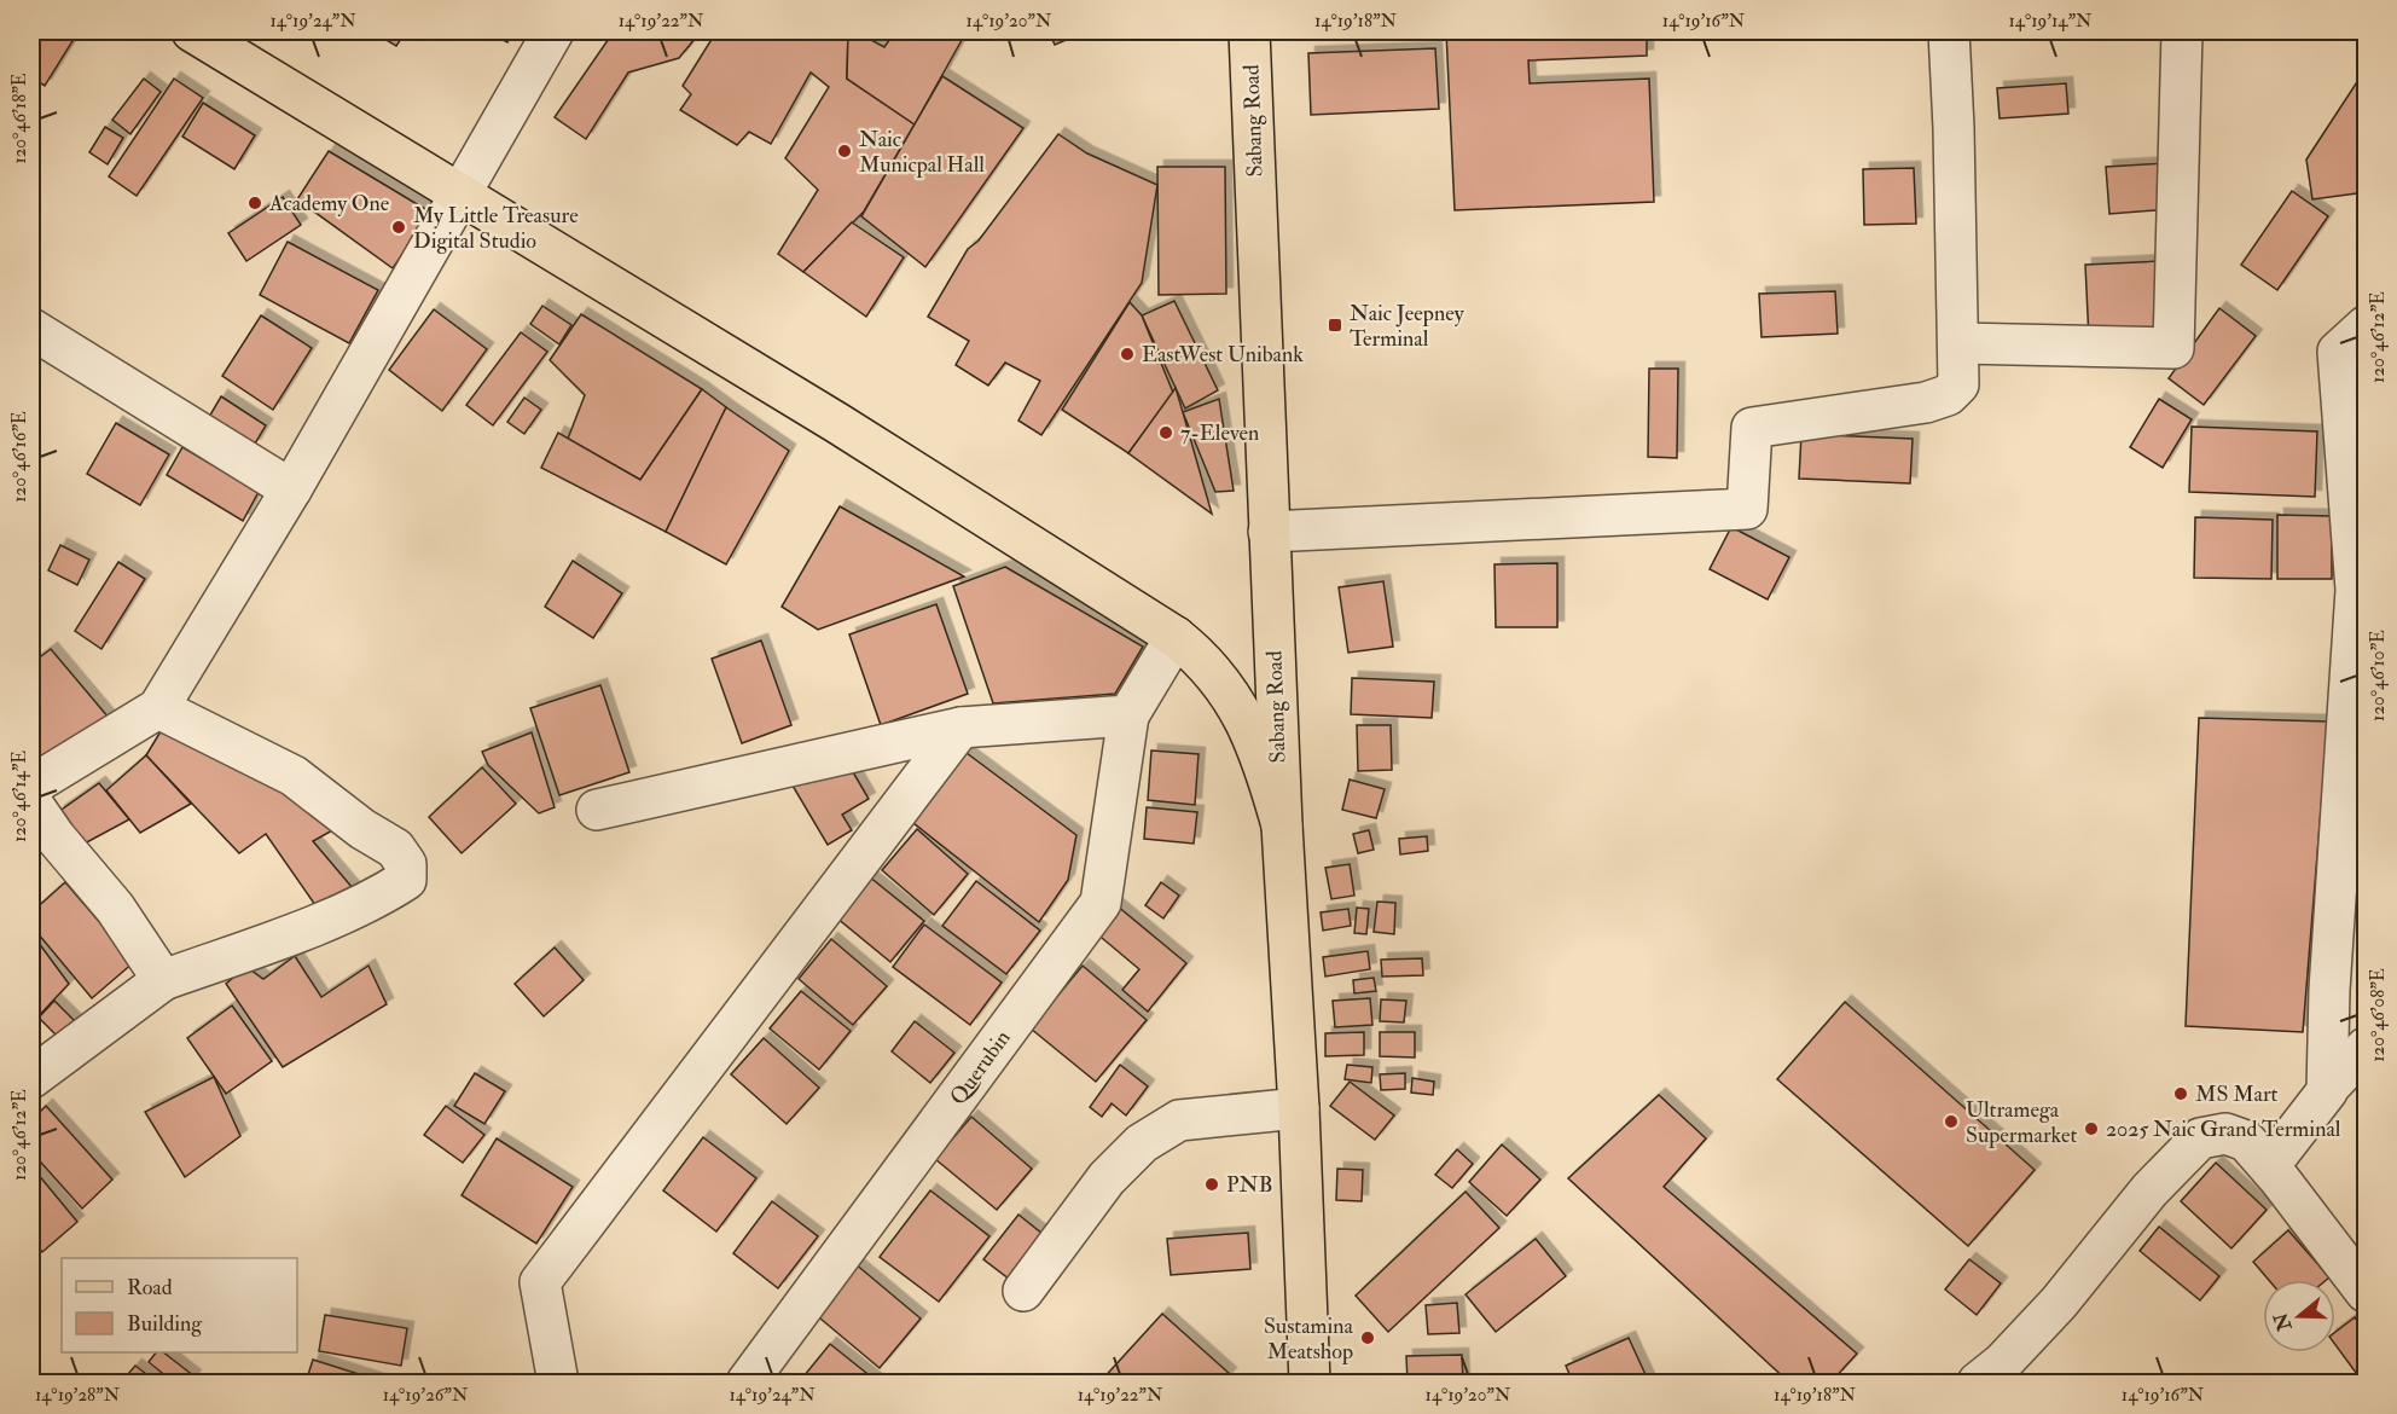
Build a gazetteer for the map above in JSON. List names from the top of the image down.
{
  "streets": {
    "main road": ["Sabang Road"],
    "street": ["Querubin"]
  },
  "places": {
    "other": [
      "Naic Municpal Hall",
      "Academy One",
      "My Little Treasure Digital Studio",
      "EastWest Unibank",
      "7-Eleven",
      "MS Mart",
      "Ultramega Supermarket",
      "2025 Naic Grand Terminal",
      "PNB",
      "Sustamina Meatshop"
    ],
    "transit": ["Naic Jeepney Terminal"]
  },
  "legend": ["Road", "Building"],
  "north": "left",
  "coordinates": [
    "14°19'24\"N",
    "14°19'22\"N",
    "14°19'20\"N",
    "14°19'18\"N",
    "14°19'16\"N",
    "14°19'14\"N",
    "120°46'18\"E",
    "120°46'12\"E",
    "120°46'16\"E",
    "120°46'10\"E",
    "120°46'14\"E",
    "120°46'08\"E",
    "14°19'28\"N",
    "14°19'26\"N"
  ]
}
